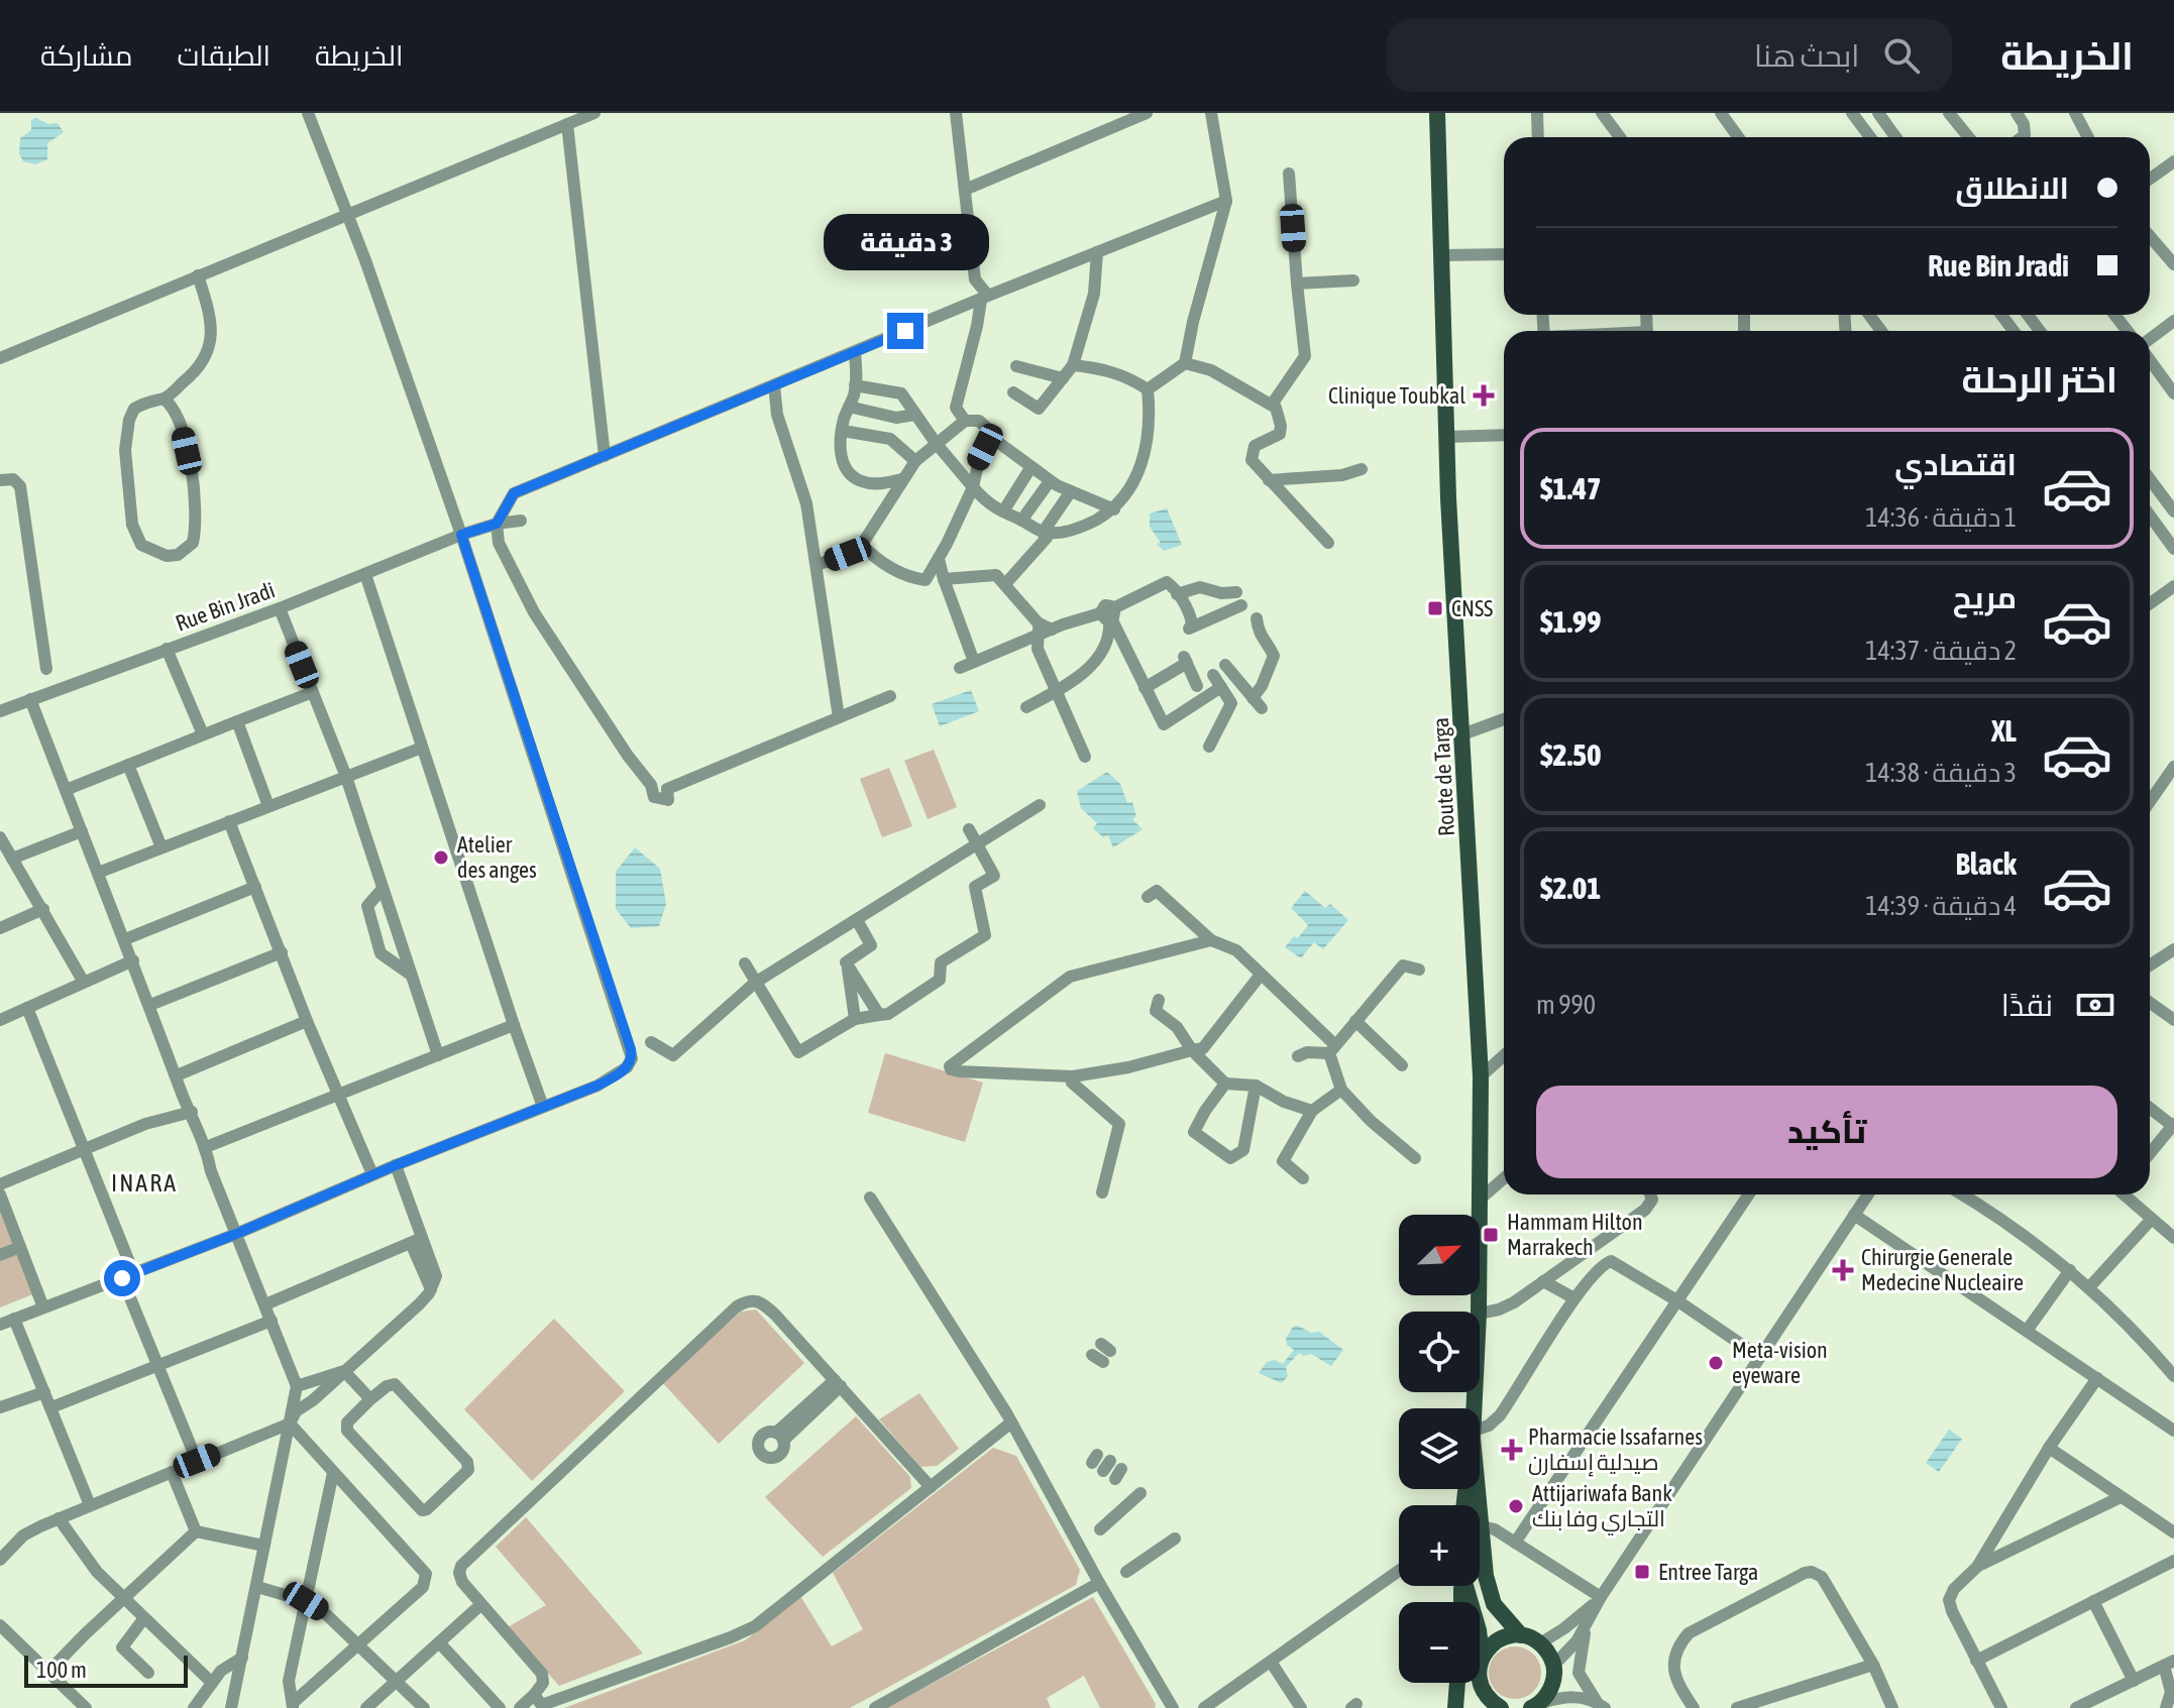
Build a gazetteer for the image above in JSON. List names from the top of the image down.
{
  "streets": {
    "main road": ["Route de Targa"],
    "street": ["Rue Bin Jradi"]
  },
  "districts": ["INARA"],
  "places": {
    "health": ["Clinique Toubkal", "Chirurgie Generale Medecine Nucleaire", "Pharmacie Issafarnes صيدلية إسفارن"],
    "transit": ["CNSS", "Hammam Hilton Marrakech", "Entree Targa"],
    "other": ["Atelier des anges", "Meta-vision eyeware", "Attijariwafa Bank التجاري وفا بنك"]
  },
  "scale_bar": "100 m",
  "north": "top right",
  "page": {
    "header": "الخريطة",
    "search": "ابحث هنا",
    "nav": ["الخريطة", "الطبقات", "مشاركة"],
    "banner": ["الانطلاق", "Rue Bin Jradi"],
    "bubble": "3 دقيقة",
    "heading": "اختر الرحلة",
    "list": [
      {
        "name": "اقتصادي",
        "note": "1 دقيقة · 14:36",
        "value": "$1.47"
      },
      {
        "name": "مريح",
        "note": "2 دقيقة · 14:37",
        "value": "$1.99"
      },
      {
        "name": "XL",
        "note": "3 دقيقة · 14:38",
        "value": "$2.50"
      },
      {
        "name": "Black",
        "note": "4 دقيقة · 14:39",
        "value": "$2.01"
      }
    ],
    "pay": ["نقدًا", "990 m"],
    "buttons": "تأكيد",
    "map_buttons": ["+", "−"],
    "scale": "100 m"
  }
}
